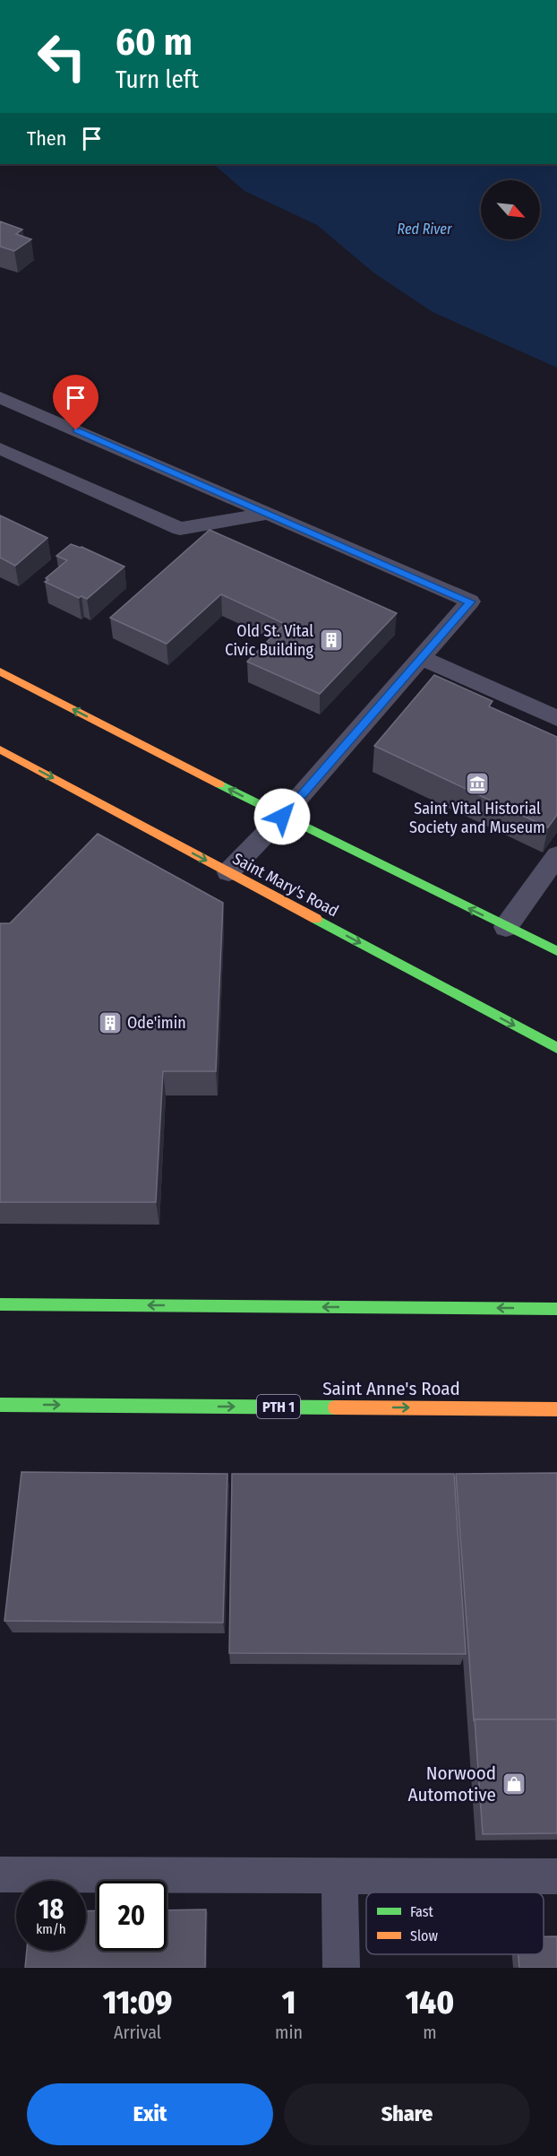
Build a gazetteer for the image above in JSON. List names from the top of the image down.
{
  "streets": {
    "main road": ["Saint Mary's Road", "Saint Anne's Road", "PTH 1"]
  },
  "water": ["Red River"],
  "places": {
    "building": ["Old St. Vital Civic Building", "Ode'imin"],
    "museum": ["Saint Vital Historial Society and Museum"],
    "shop": ["Norwood Automotive"]
  },
  "legend": ["Fast", "Slow"],
  "north": "bottom right",
  "page": {
    "turn": ["60 m", "Turn left"],
    "then": "Then",
    "speed": "18 km/h",
    "limit": "20",
    "eta": [
      "11:09",
      "Arrival",
      "1",
      "min",
      "140",
      "m"
    ],
    "buttons": ["Exit", "Share"]
  }
}
